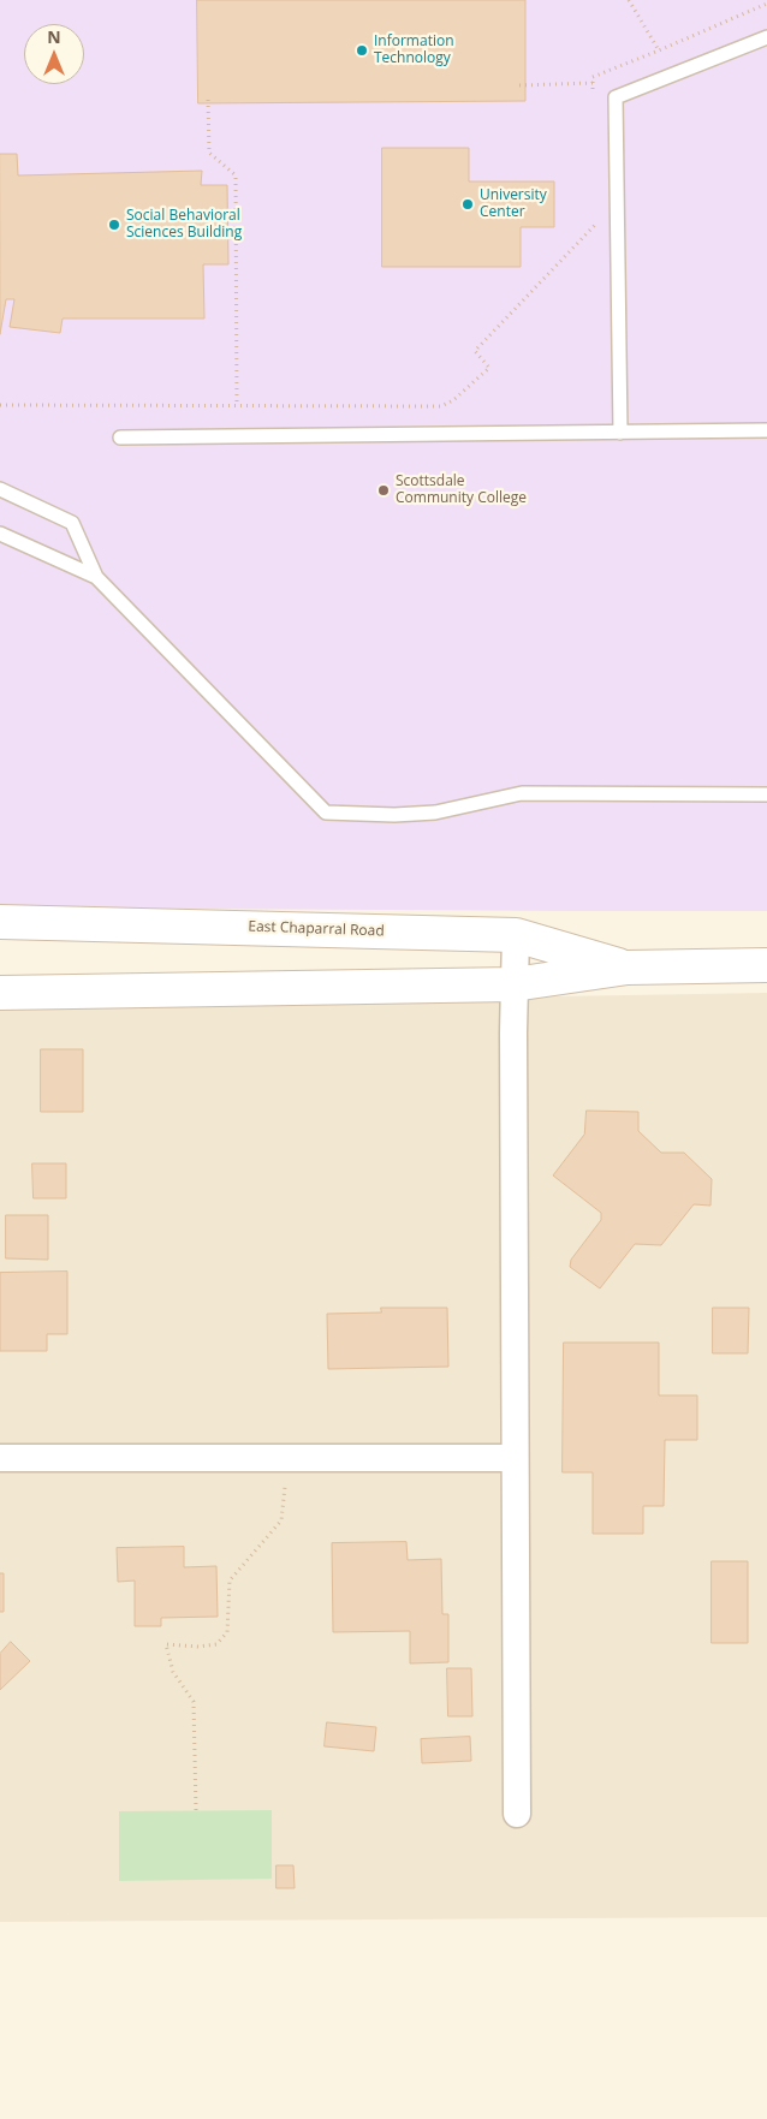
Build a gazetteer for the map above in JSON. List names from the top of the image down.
{
  "streets": {
    "street": ["East Chaparral Road"]
  },
  "places": [
    "Information Technology",
    "University Center",
    "Social Behavioral Sciences Building",
    "Scottsdale Community College"
  ],
  "north": "top"
}
